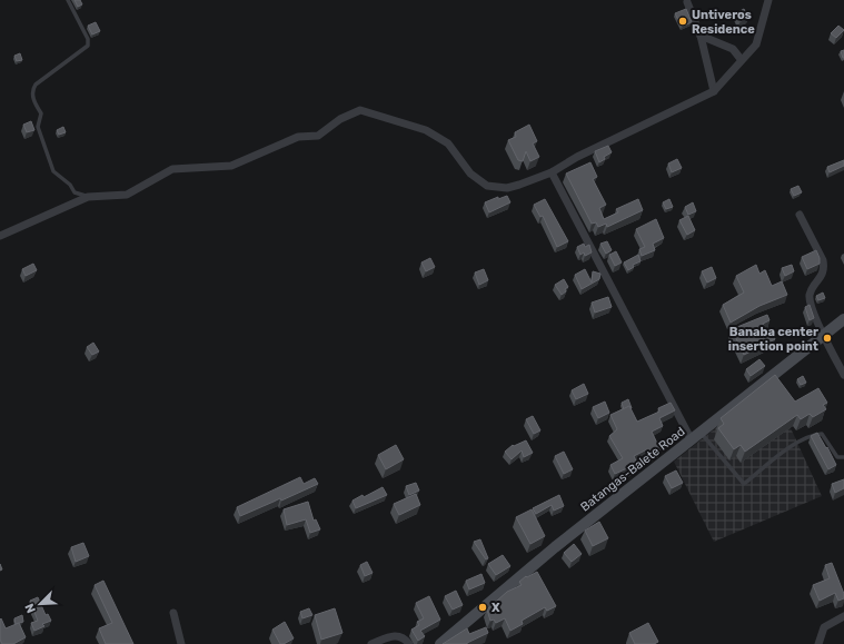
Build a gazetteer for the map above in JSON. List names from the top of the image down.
{
  "streets": {
    "main road": ["Batangas-Balete Road"]
  },
  "places": ["Untiveros Residence", "Banaba center insertion point", "X"],
  "north": "bottom left"
}
